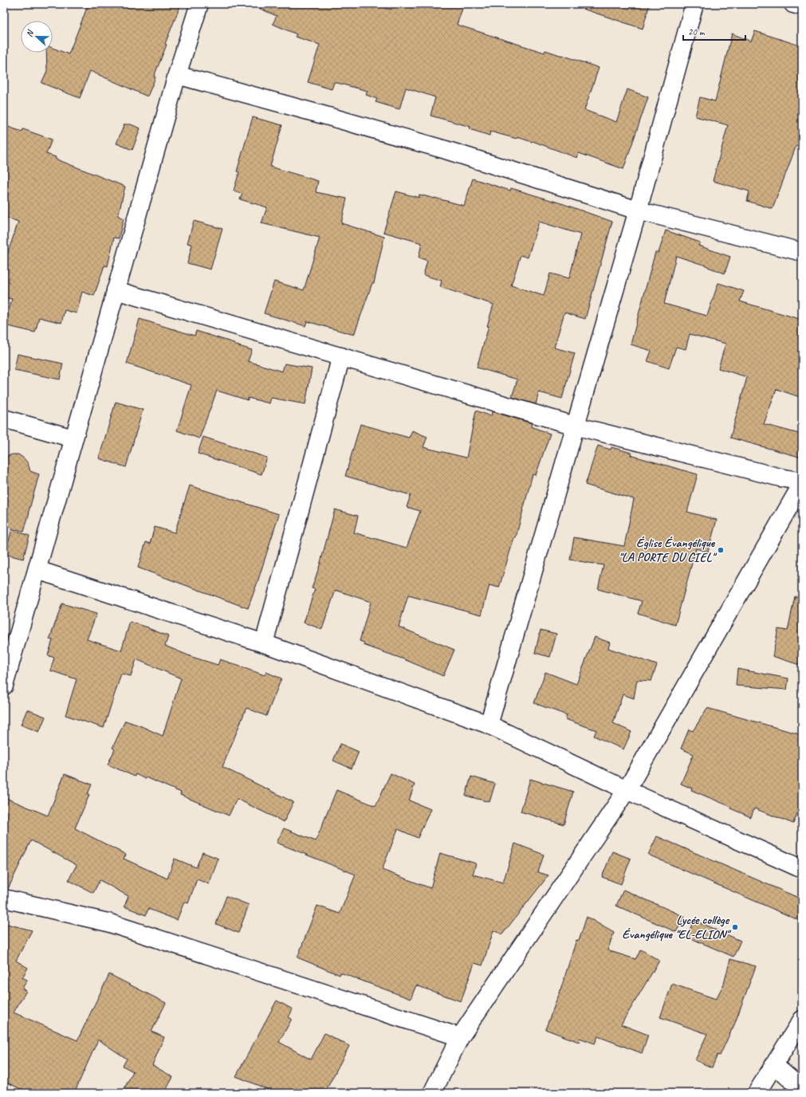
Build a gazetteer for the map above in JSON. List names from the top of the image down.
{
  "places": ["Église Évangélique \"LA PORTE DU CIEL\"", "Lycée collège Évangélique \"EL-ELION\""],
  "scale_bar": "20 m",
  "north": "left"
}
